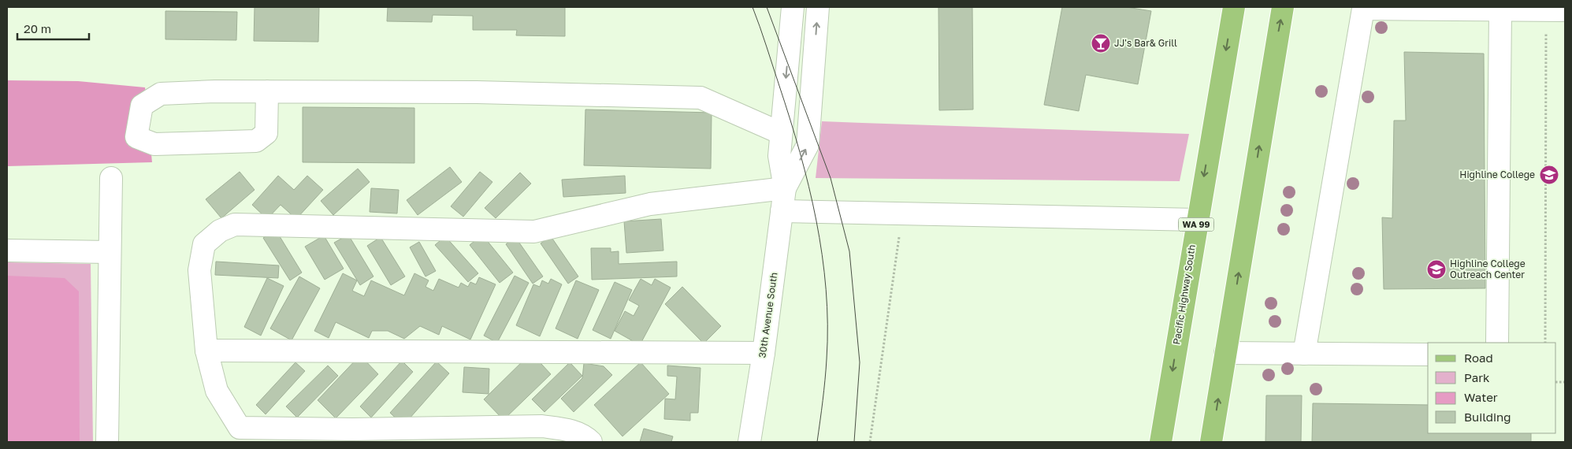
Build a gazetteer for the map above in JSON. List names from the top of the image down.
{
  "streets": {
    "main road": ["WA 99", "Pacific Highway South"],
    "street": ["30th Avenue South"]
  },
  "places": {
    "bar": ["JJ's Bar& Grill"],
    "school or university": ["Highline College", "Highline College Outreach Center"]
  },
  "legend": [
    "Road",
    "Park",
    "Water",
    "Building"
  ],
  "scale_bar": "20 m"
}
